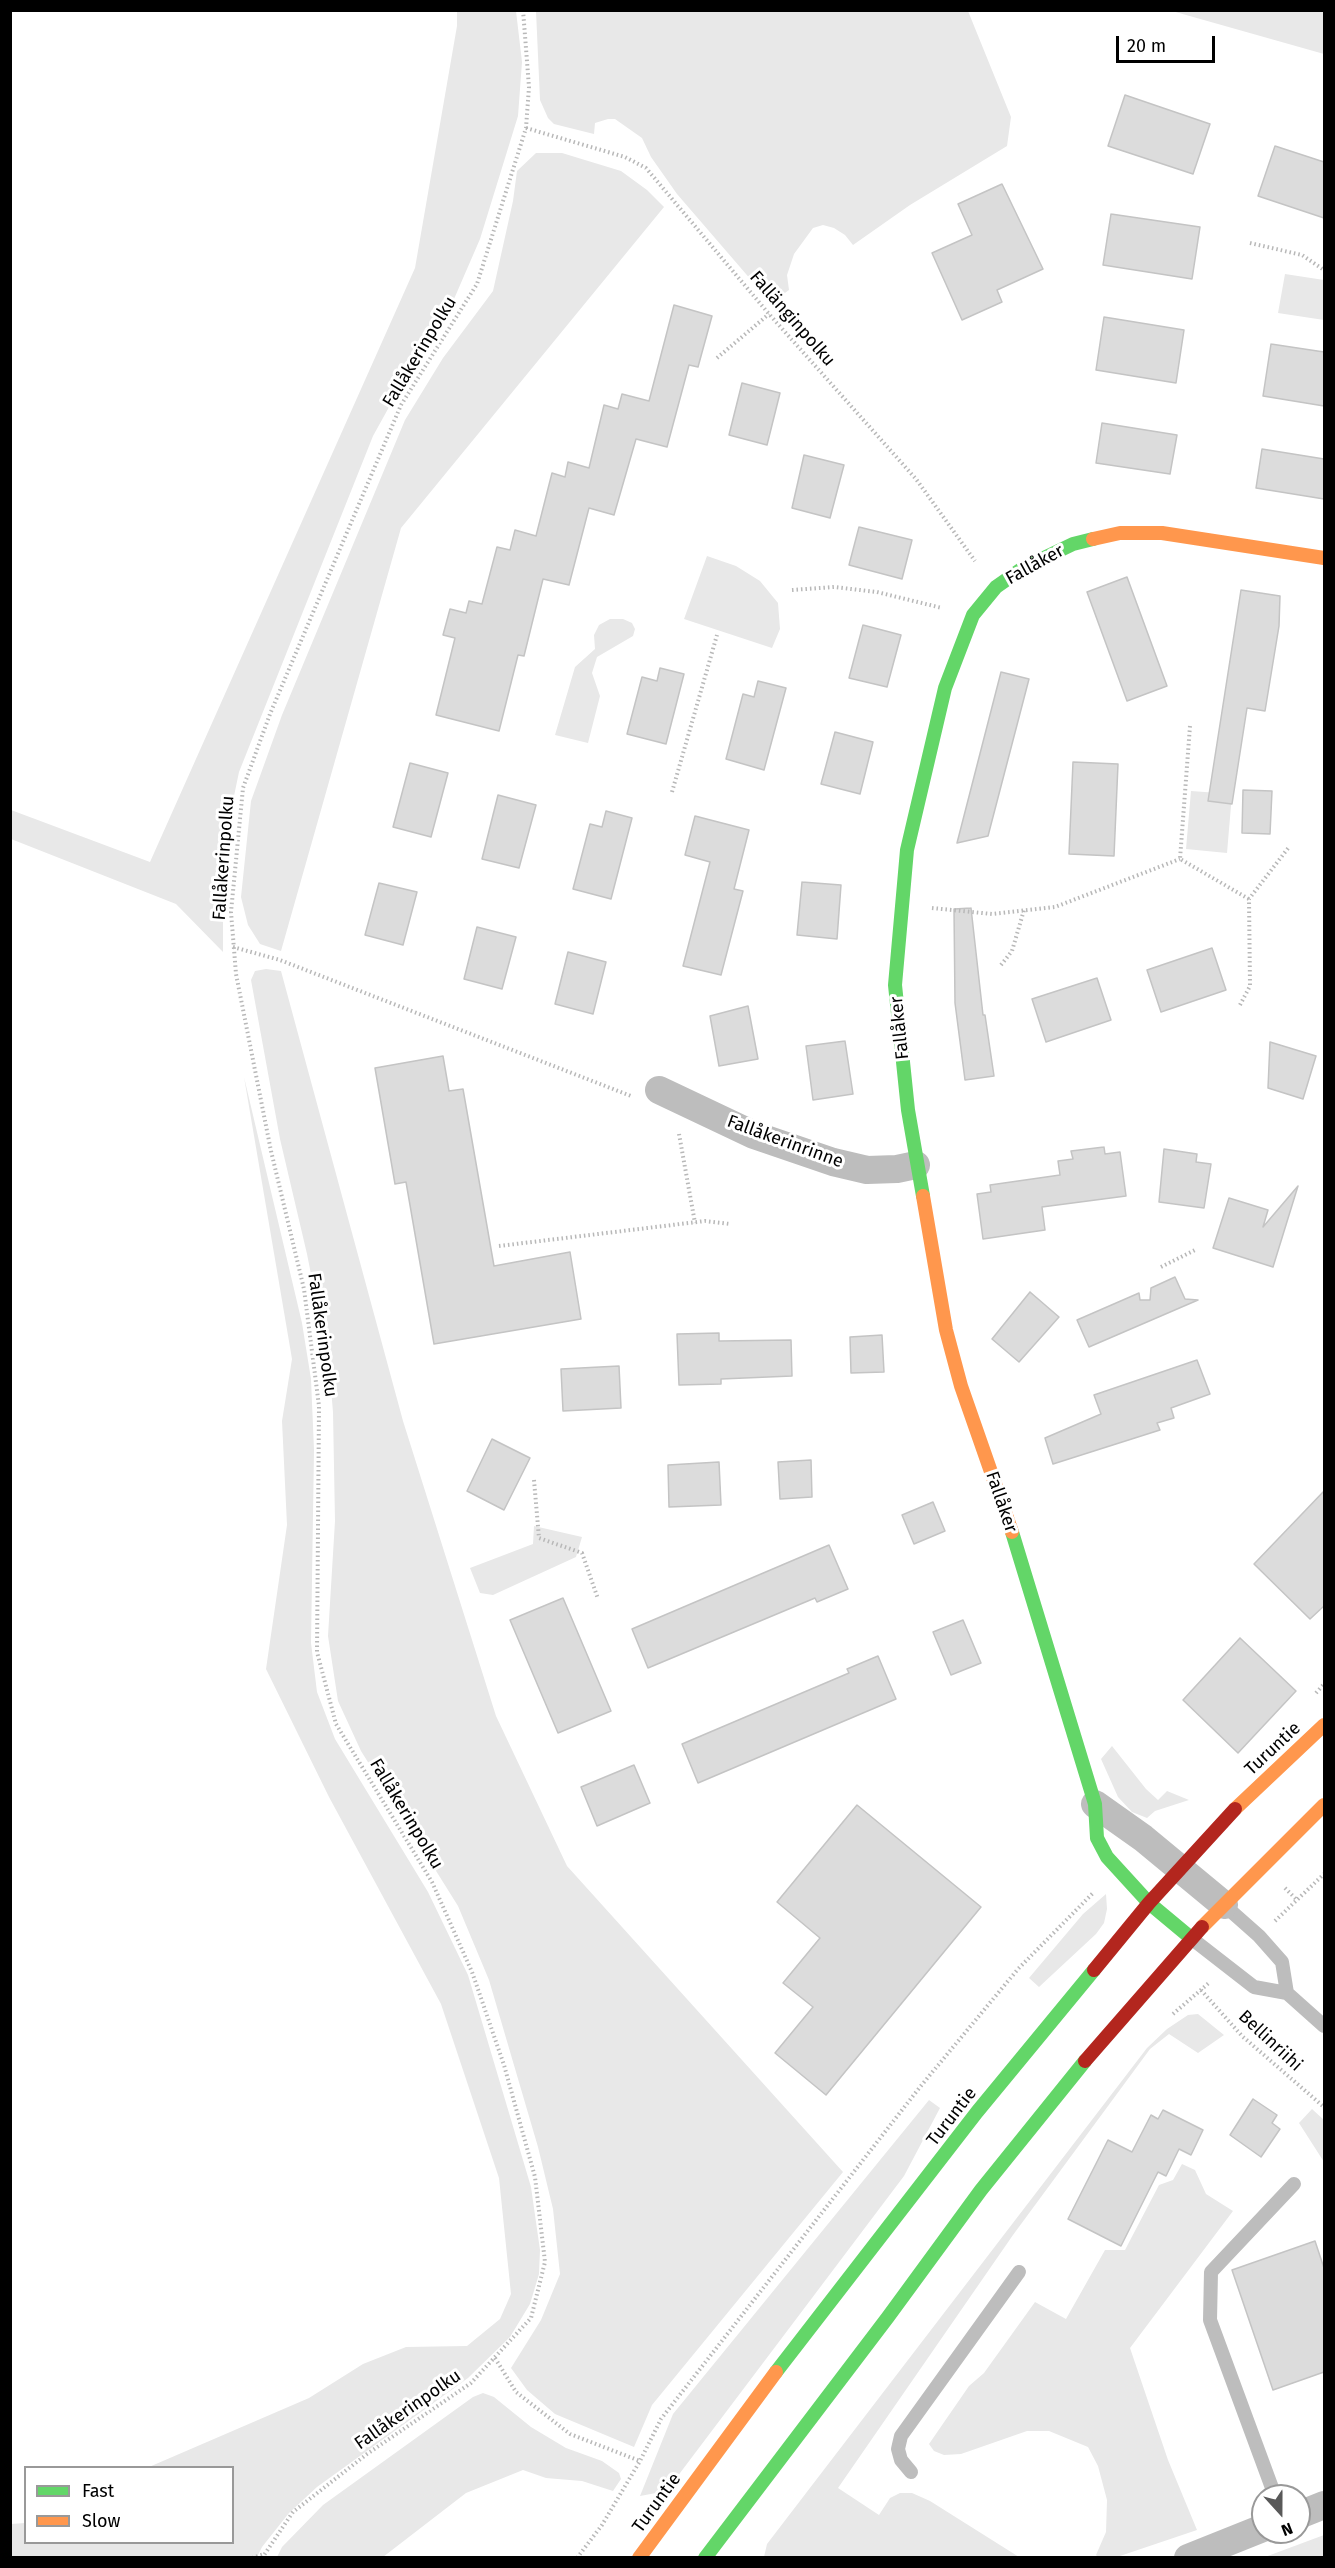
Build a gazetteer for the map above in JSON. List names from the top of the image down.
{
  "streets": {
    "main road": ["Fallåker", "Turuntie"],
    "street": ["Fallåkerinrinne"],
    "path": ["Fallänginpolku", "Fallåkerinpolku", "Bellinriihi"]
  },
  "crossings": [
    ["Fallänginpolku", "Fallåkerinpolku"],
    ["Fallänginpolku", "Fallåker"],
    ["Fallåker", "Fallåkerinrinne"],
    ["Fallåker", "Turuntie"]
  ],
  "legend": ["Fast", "Slow"],
  "scale_bar": "20 m",
  "north": "bottom"
}
